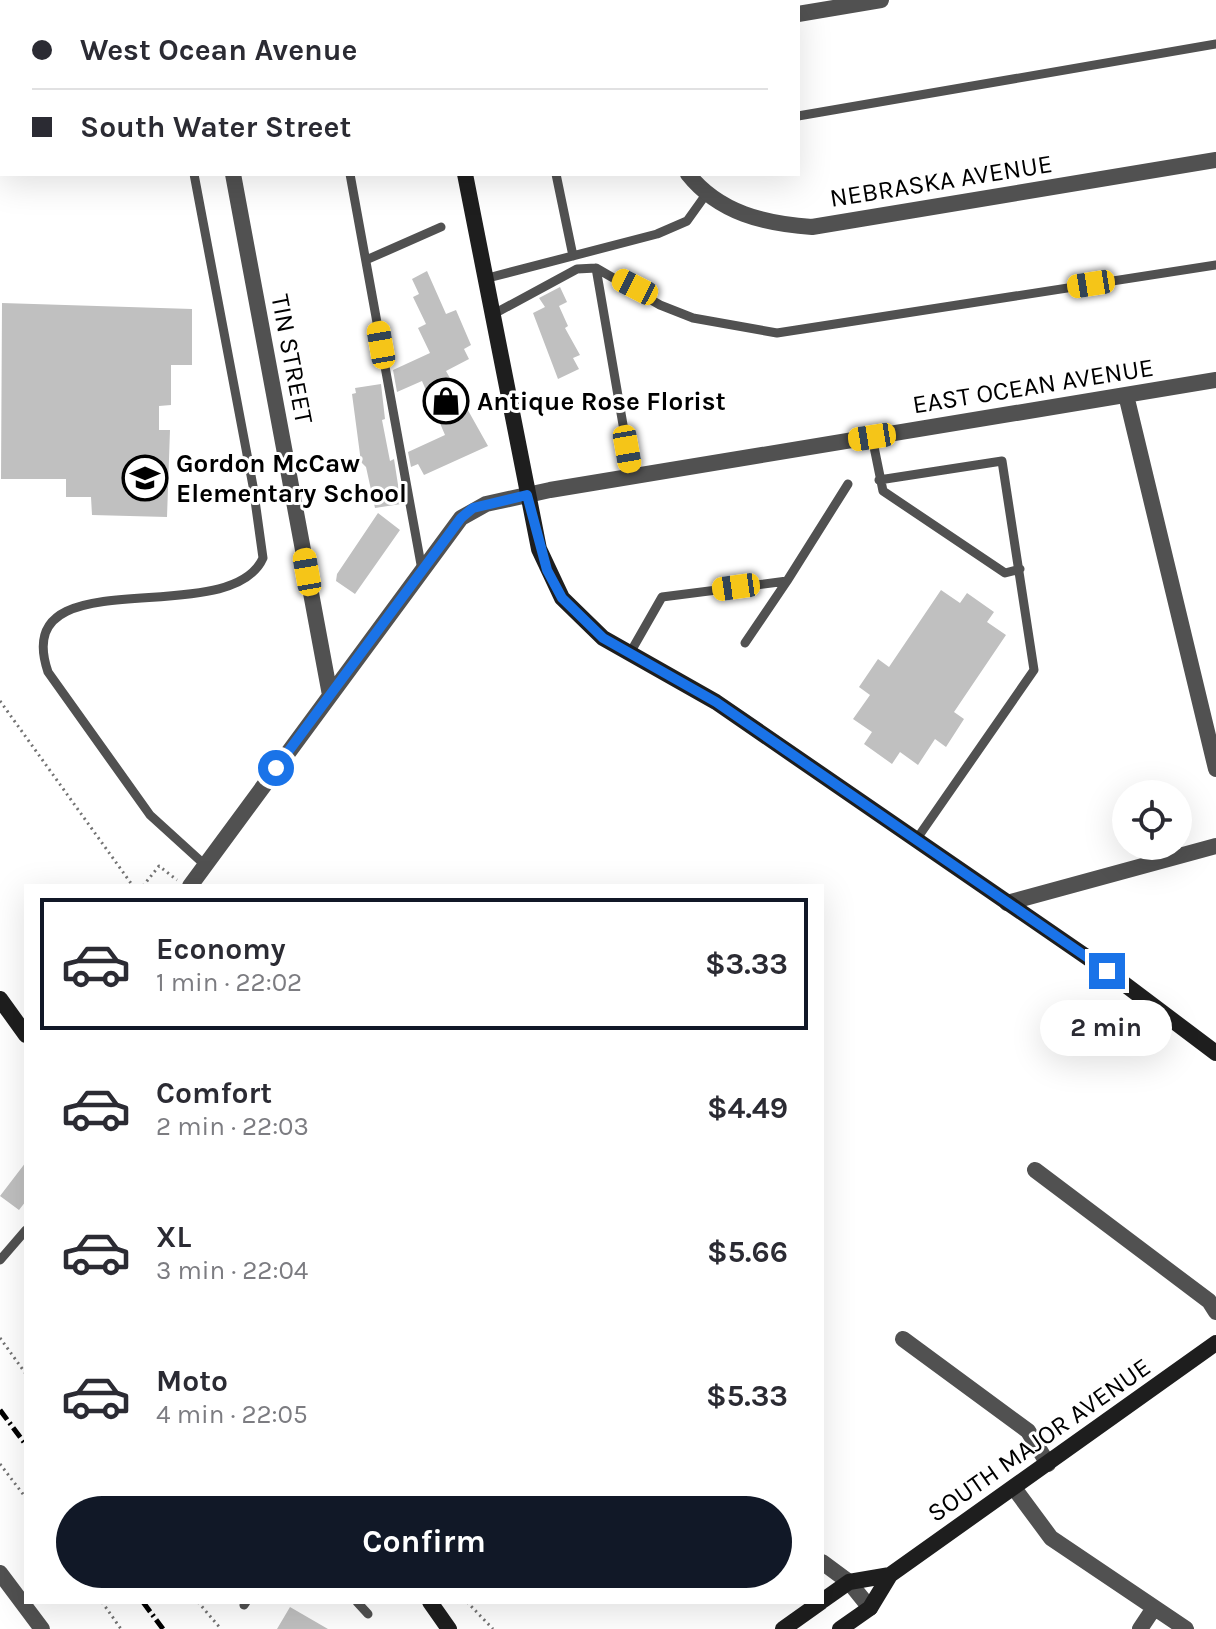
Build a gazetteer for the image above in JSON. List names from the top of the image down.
{
  "streets": {
    "main road": ["SOUTH MAJOR AVENUE"],
    "street": ["NEBRASKA AVENUE", "TIN STREET", "EAST OCEAN AVENUE"]
  },
  "crossings": [
    ["TIN STREET", "EAST OCEAN AVENUE"]
  ],
  "places": {
    "shop": ["Antique Rose Florist"],
    "school or university": ["Gordon McCaw Elementary School"]
  },
  "page": {
    "banner": ["West Ocean Avenue", "South Water Street"],
    "list": [
      {
        "name": "Economy",
        "note": "1 min · 22:02",
        "value": "$3.33"
      },
      {
        "name": "Comfort",
        "note": "2 min · 22:03",
        "value": "$4.49"
      },
      {
        "name": "XL",
        "note": "3 min · 22:04",
        "value": "$5.66"
      },
      {
        "name": "Moto",
        "note": "4 min · 22:05",
        "value": "$5.33"
      }
    ],
    "bubble": "2 min",
    "buttons": "Confirm"
  }
}
